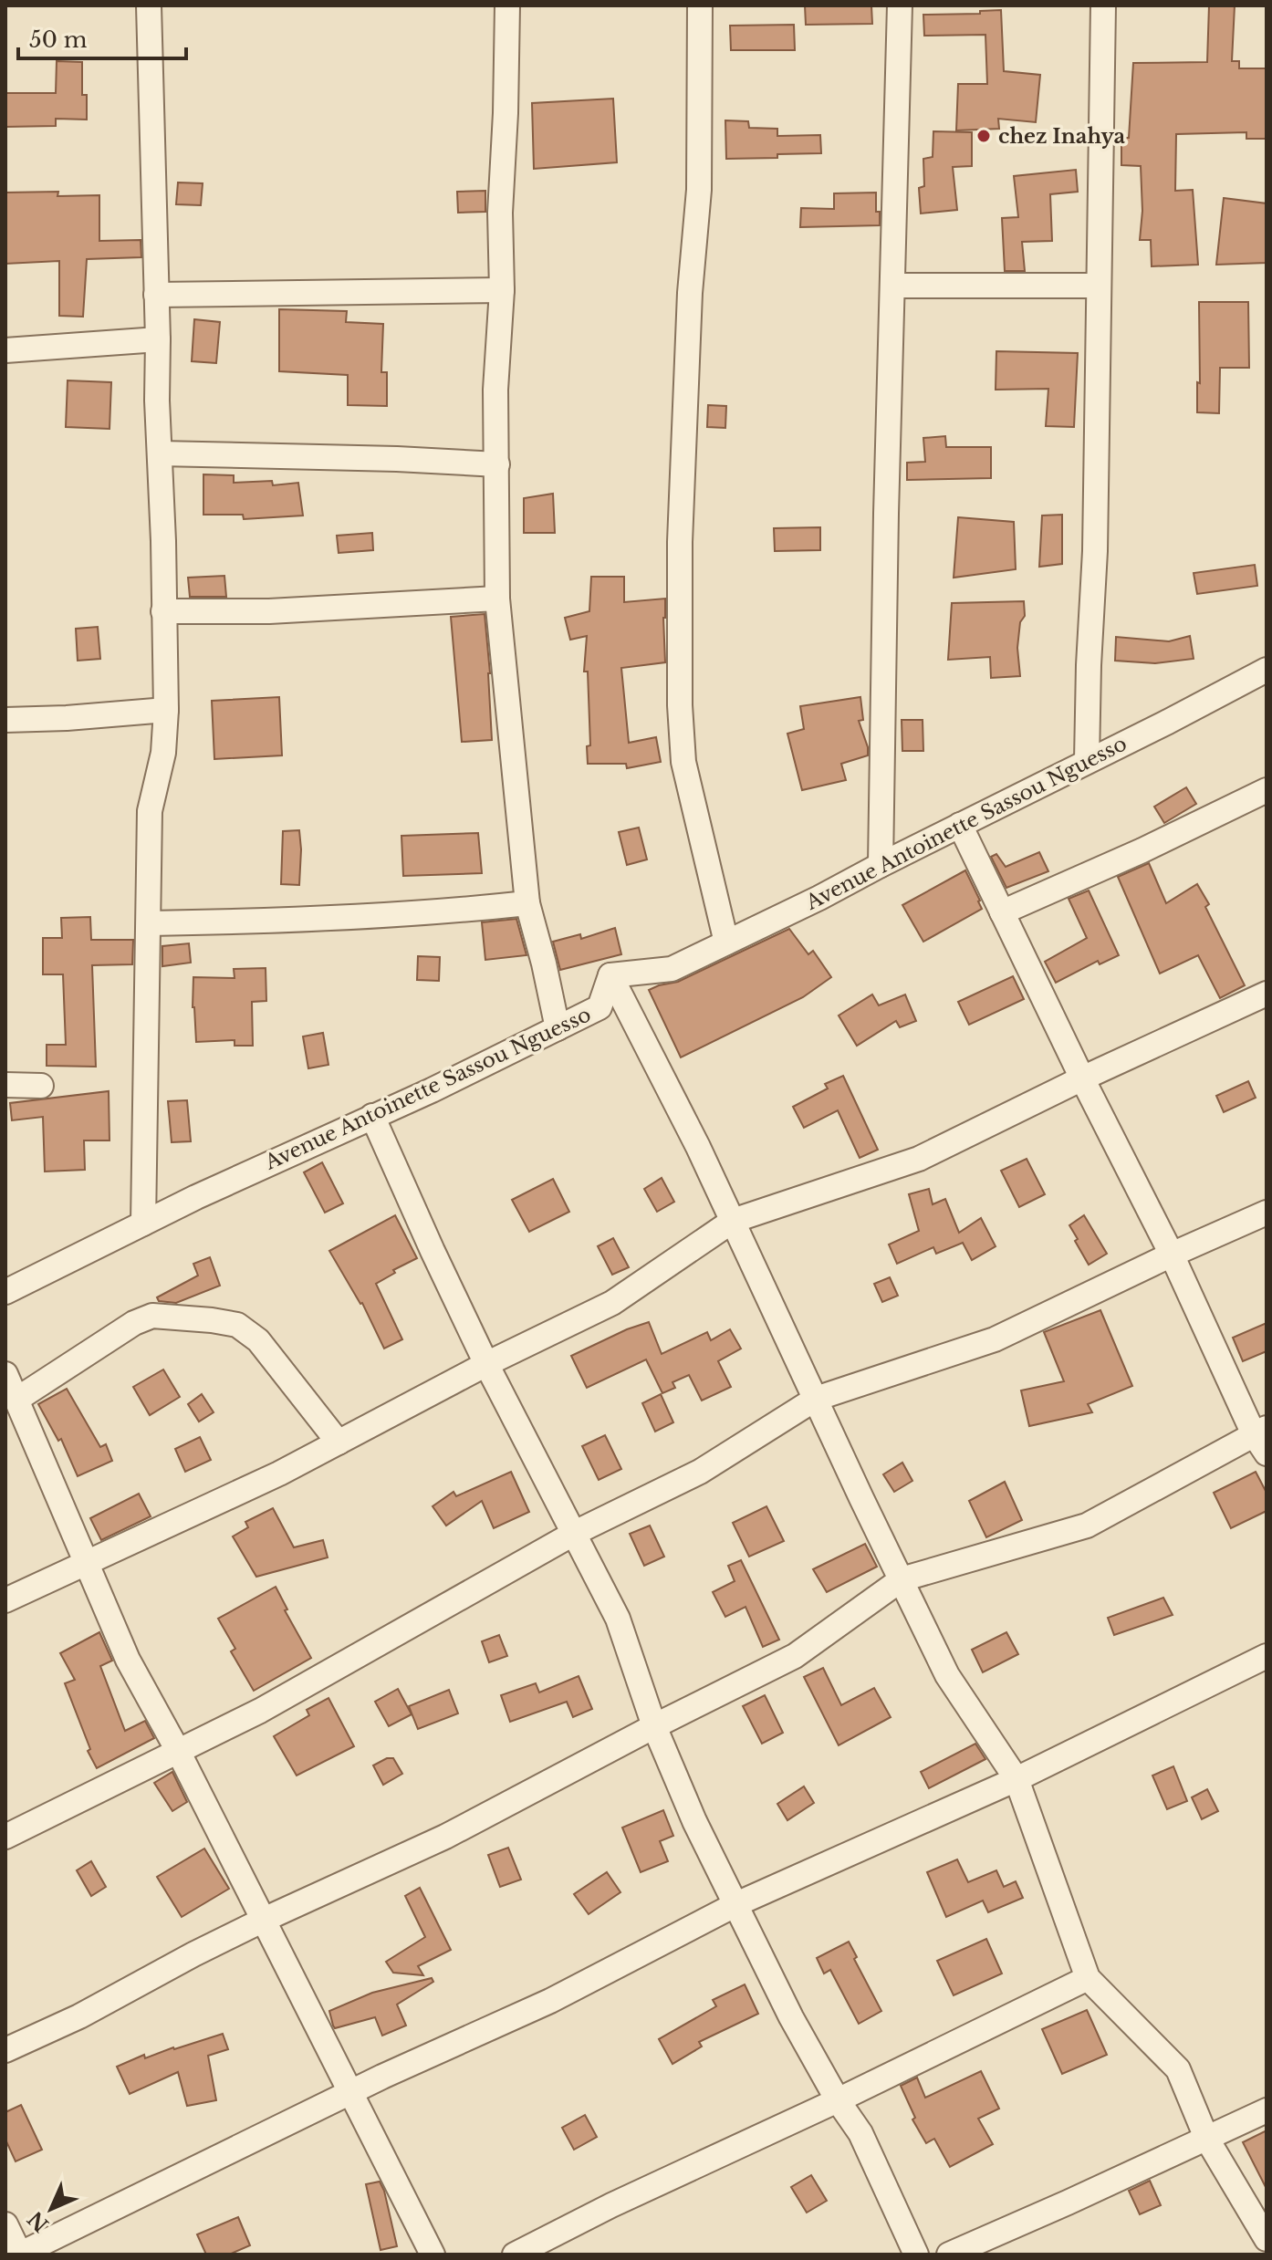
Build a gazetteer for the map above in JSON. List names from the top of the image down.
{
  "streets": {
    "street": ["Avenue Antoinette Sassou Nguesso"]
  },
  "places": ["chez Inahya"],
  "scale_bar": "50 m",
  "north": "bottom left"
}
